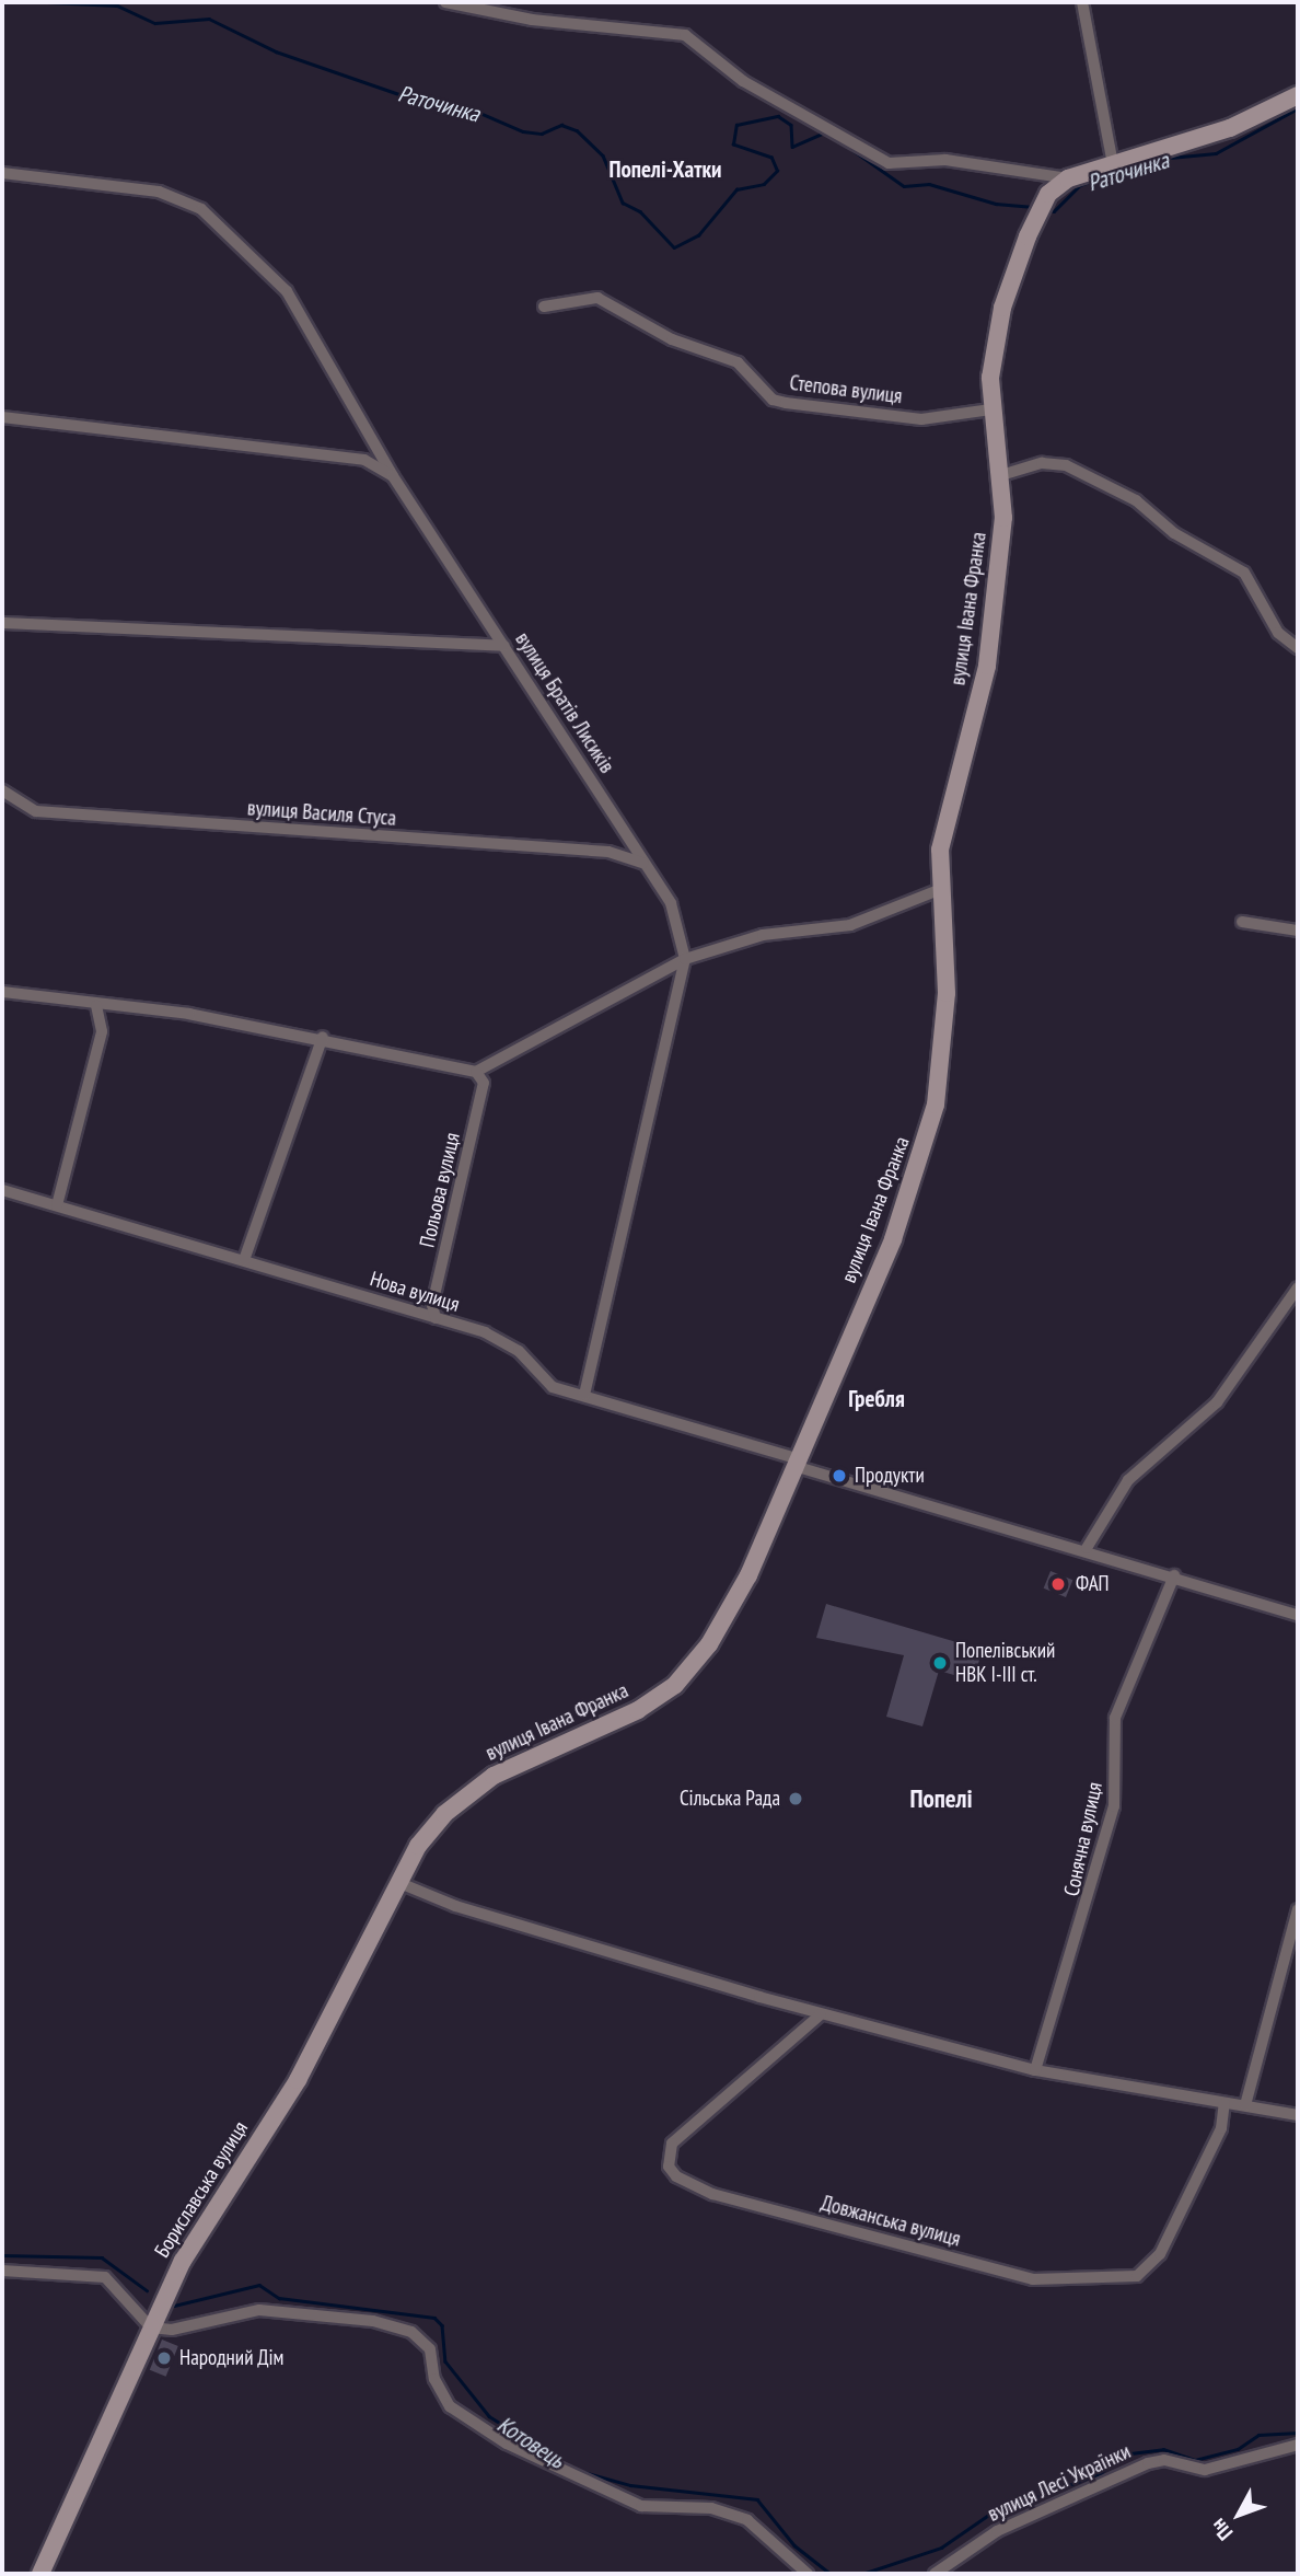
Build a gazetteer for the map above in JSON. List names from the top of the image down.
{
  "streets": {
    "main road": ["вулиця Івана Франка", "Бориславська вулиця"],
    "street": [
      "Степова вулиця",
      "вулиця Братів Лисиків",
      "вулиця Василя Стуса",
      "Польова вулиця",
      "Нова вулиця",
      "Сонячна вулиця",
      "Довжанська вулиця",
      "вулиця Лесі Українки"
    ]
  },
  "crossings": [
    ["Степова вулиця", "вулиця Івана Франка"],
    ["вулиця Івана Франка", "Нова вулиця"],
    ["вулиця Івана Франка", "Бориславська вулиця"],
    ["вулиця Братів Лисиків", "вулиця Василя Стуса"],
    ["вулиця Братів Лисиків", "Польова вулиця"],
    ["Польова вулиця", "Нова вулиця"]
  ],
  "districts": ["Попелі-Хатки", "Гребля", "Попелі"],
  "water": ["Раточинка", "Котовець"],
  "places": [
    "Продукти",
    "ФАП",
    "Попелівський НВК І-ІІІ ст.",
    "Сільська Рада",
    "Народний Дім"
  ],
  "north": "bottom left"
}
